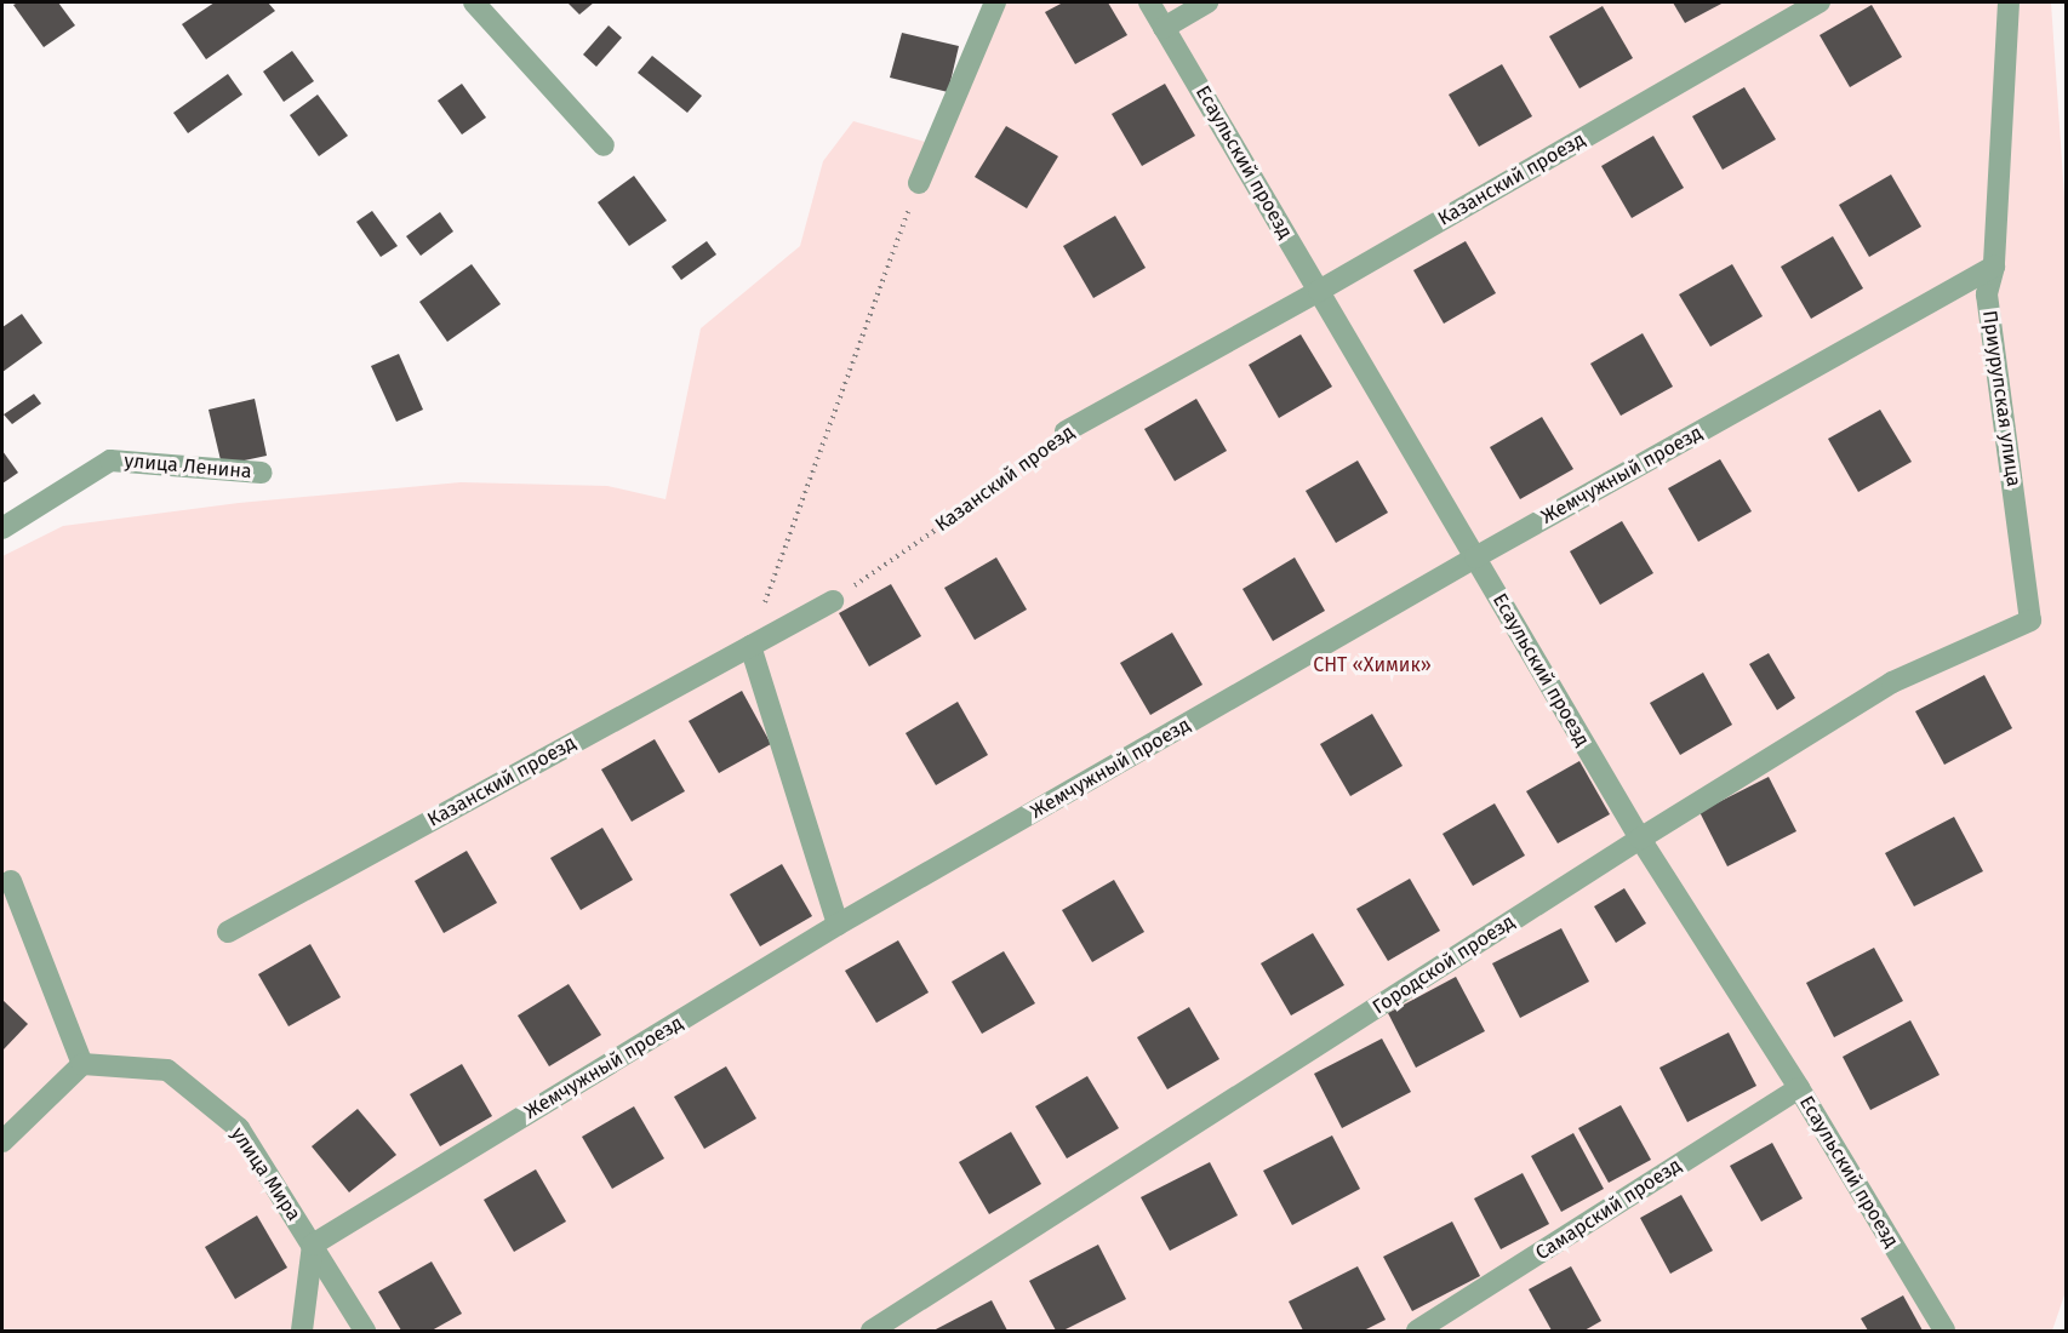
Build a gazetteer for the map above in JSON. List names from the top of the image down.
{
  "streets": {
    "street": [
      "Есаульский проезд",
      "Казанский проезд",
      "Приурупская улица",
      "улица Ленина",
      "Жемчужный проезд",
      "Городской проезд",
      "улица Мира",
      "Самарский проезд"
    ]
  },
  "crossings": [
    ["Есаульский проезд", "Казанский проезд"],
    ["Есаульский проезд", "Жемчужный проезд"],
    ["Есаульский проезд", "Городской проезд"],
    ["Есаульский проезд", "Самарский проезд"],
    ["Приурупская улица", "Жемчужный проезд"],
    ["Приурупская улица", "Городской проезд"],
    ["Жемчужный проезд", "улица Мира"]
  ],
  "parks": ["СНТ «Химик»"]
}
